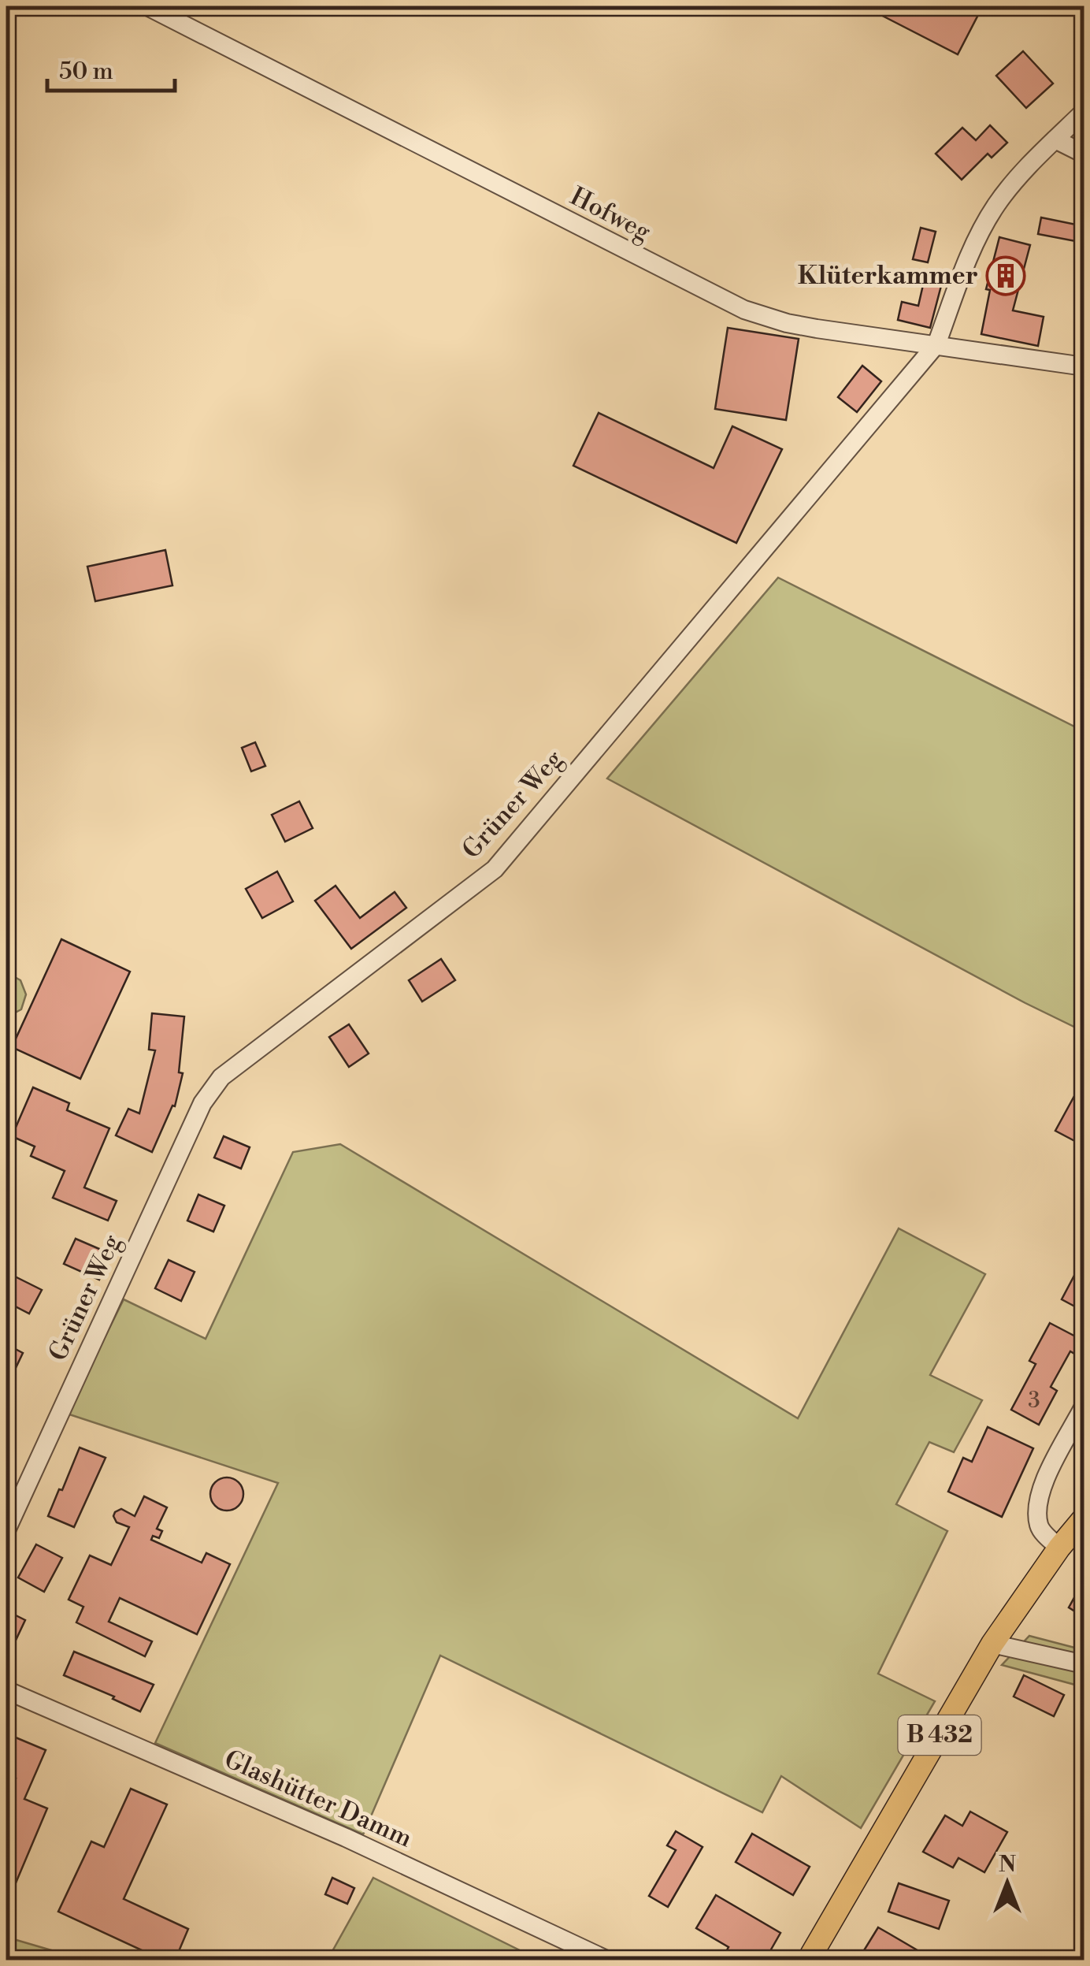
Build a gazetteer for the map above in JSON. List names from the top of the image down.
{
  "streets": {
    "main road": ["B 432"],
    "street": ["Hofweg", "Grüner Weg", "Glashütter Damm"]
  },
  "crossings": [
    ["Hofweg", "Grüner Weg"]
  ],
  "places": {
    "building": ["Klüterkammer"]
  },
  "house_numbers": ["3"],
  "scale_bar": "50 m",
  "north": "top"
}
